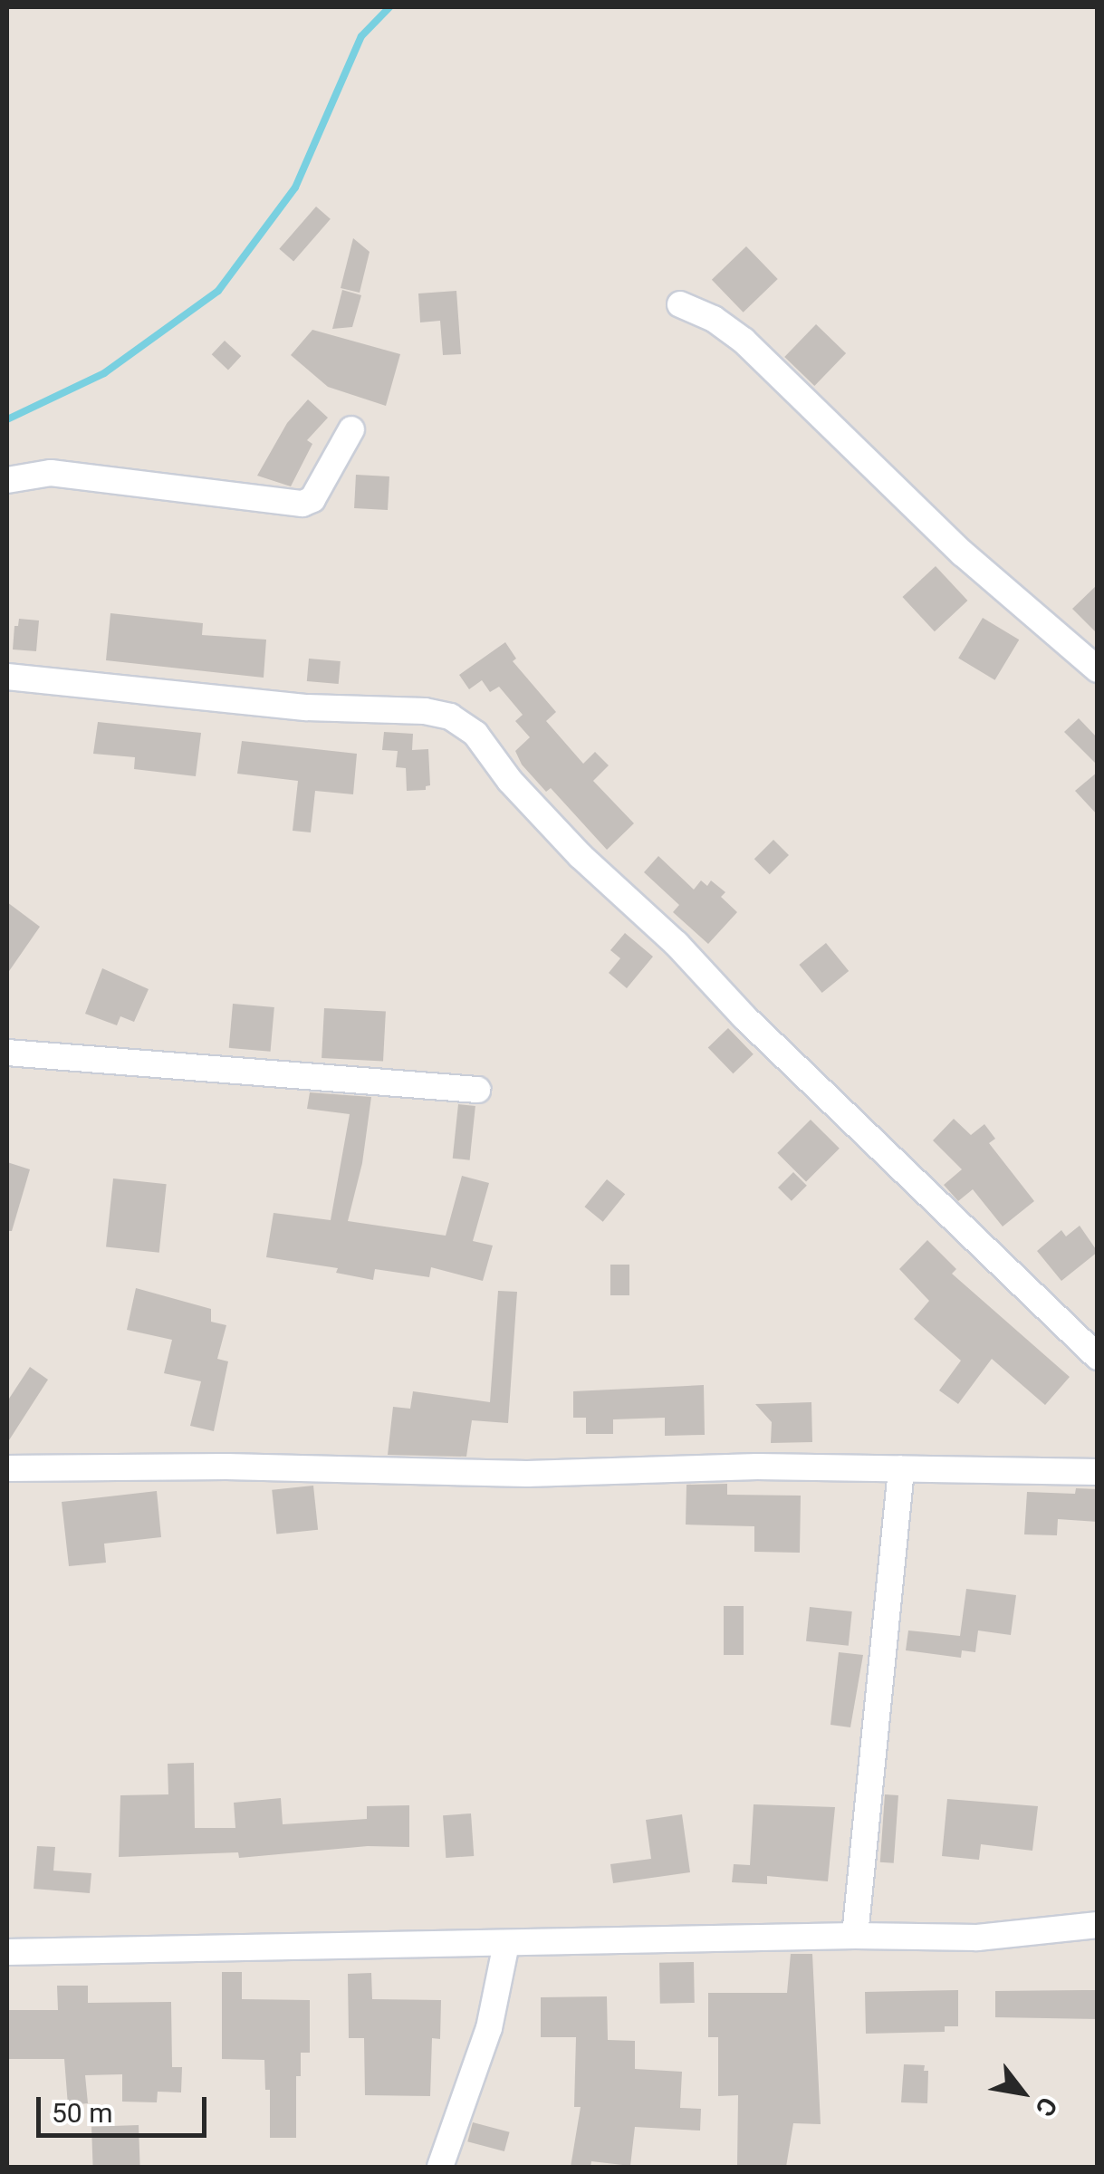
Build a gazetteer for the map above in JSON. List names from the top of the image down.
{
  "scale_bar": "50 m",
  "north": "bottom right"
}
